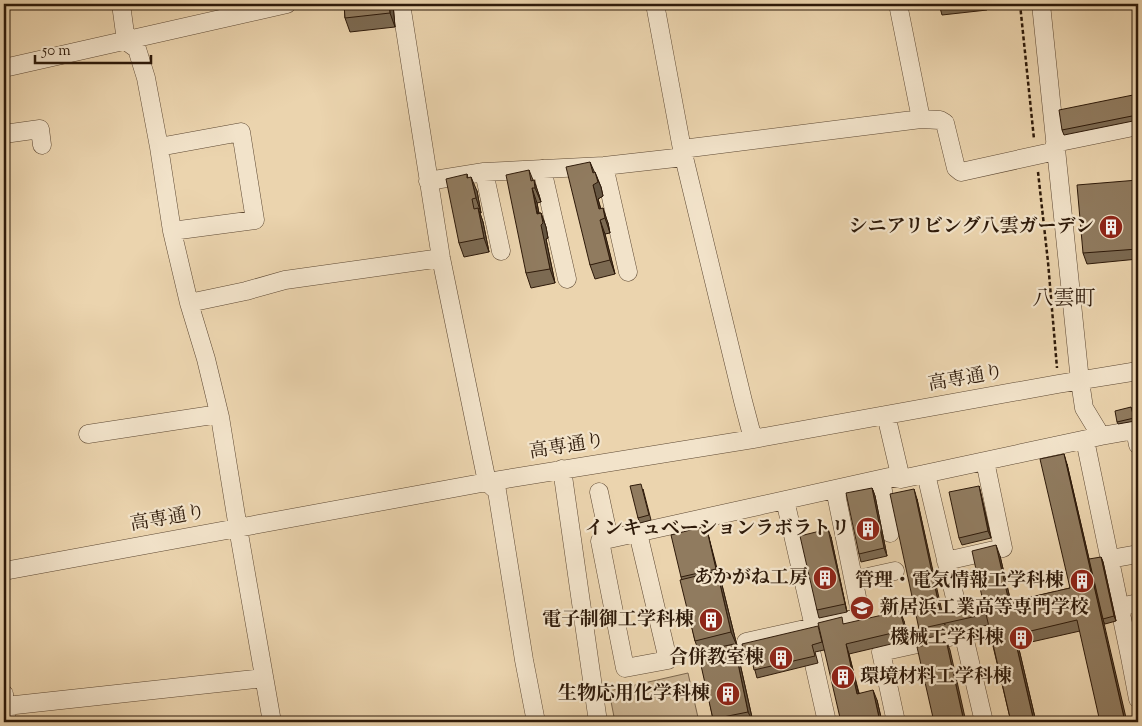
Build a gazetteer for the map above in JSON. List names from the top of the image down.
{
  "streets": {
    "street": ["高専通り"]
  },
  "districts": ["八雲町"],
  "places": {
    "building": [
      "シニアリビング八雲ガーデン",
      "インキュベーションラボラトリ",
      "あかがね工房",
      "管理・電気情報工学科棟",
      "電子制御工学科棟",
      "機械工学科棟",
      "合併教室棟",
      "環境材料工学科棟",
      "生物応用化学科棟"
    ],
    "school or university": ["新居浜工業高等専門学校"]
  },
  "scale_bar": "50 m"
}
